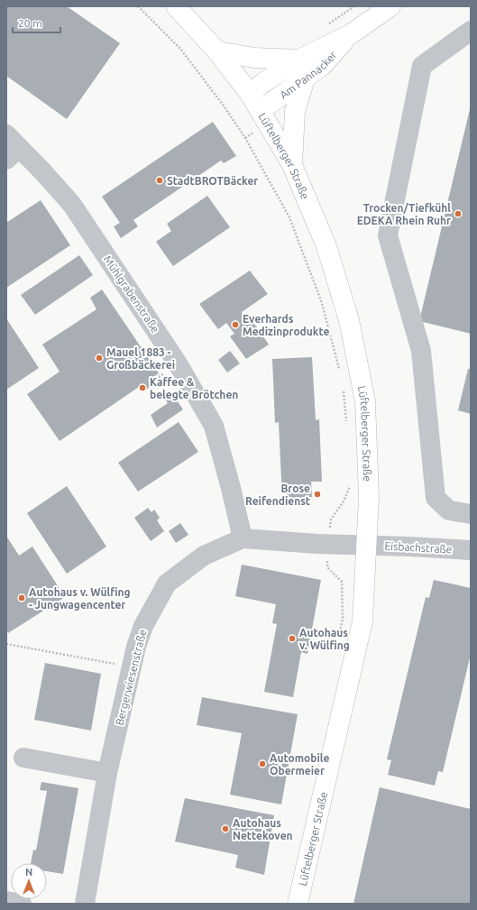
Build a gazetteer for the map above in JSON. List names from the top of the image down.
{
  "streets": {
    "main road": ["Am Pannacker", "Lüftelberger Straße"],
    "street": ["Mühlgrabenstraße", "Eisbachstraße", "Bergerwiesenstraße"]
  },
  "crossings": [
    ["Am Pannacker", "Lüftelberger Straße"],
    ["Lüftelberger Straße", "Eisbachstraße"],
    ["Lüftelberger Straße", "Bergerwiesenstraße"],
    ["Mühlgrabenstraße", "Bergerwiesenstraße"],
    ["Eisbachstraße", "Bergerwiesenstraße"]
  ],
  "places": [
    "StadtBROTBäcker",
    "Trocken/Tiefkühl EDEKA Rhein Ruhr",
    "Everhards Medizinprodukte",
    "Mauel 1883 - Großbäckerei",
    "Kaffee & belegte Brötchen",
    "Brose Reifendienst",
    "Autohaus v. Wülfing - Jungwagencenter",
    "Autohaus v. Wülfing",
    "Automobile Obermeier",
    "Autohaus Nettekoven"
  ],
  "scale_bar": "20 m",
  "north": "top"
}
